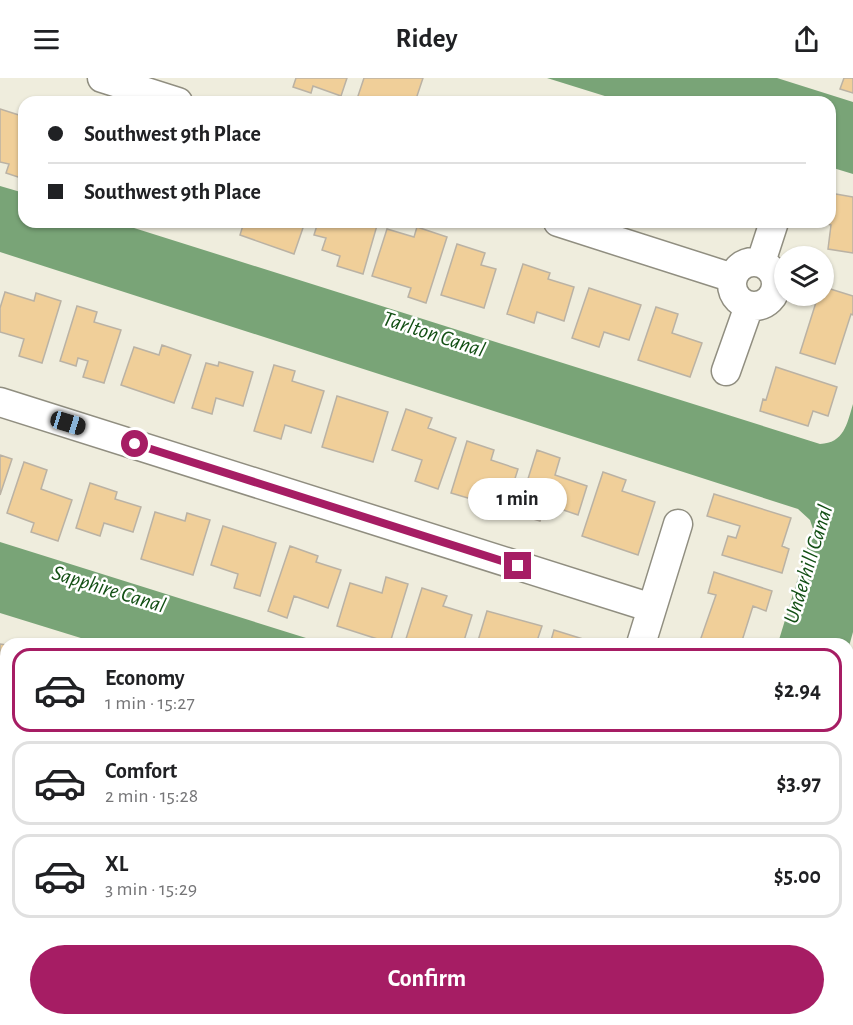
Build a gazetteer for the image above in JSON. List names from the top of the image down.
{
  "water": ["Tarlton Canal", "Underhill Canal", "Sapphire Canal"],
  "page": {
    "header": "Ridey",
    "banner": ["Southwest 9th Place", "Southwest 9th Place"],
    "bubble": "1 min",
    "list": [
      {
        "name": "Economy",
        "note": "1 min · 15:27",
        "value": "$2.94"
      },
      {
        "name": "Comfort",
        "note": "2 min · 15:28",
        "value": "$3.97"
      },
      {
        "name": "XL",
        "note": "3 min · 15:29",
        "value": "$5.00"
      }
    ],
    "buttons": "Confirm"
  }
}
